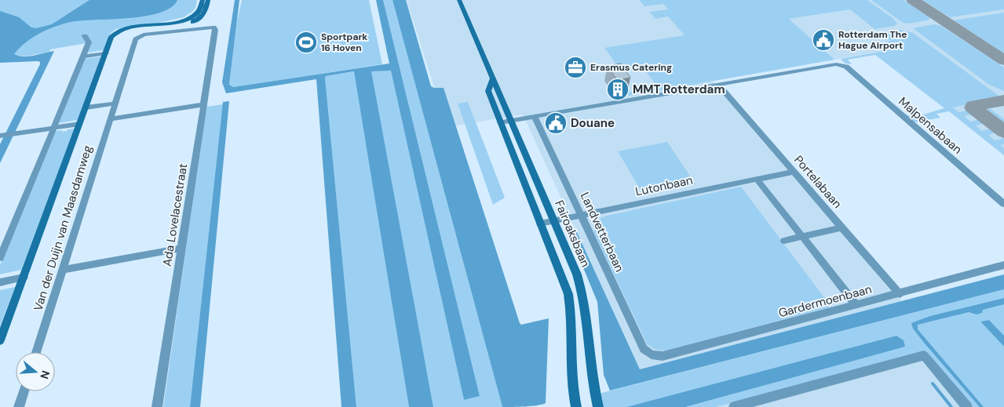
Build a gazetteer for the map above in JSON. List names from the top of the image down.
{
  "streets": {
    "main road": ["Van der Duijn van Maasdamweg", "Fairoaksbaan"],
    "street": [
      "Malpensabaan",
      "Portelabaan",
      "Lutonbaan",
      "Ada Lovelacestraat",
      "Landvetterbaan",
      "Gardermoenbaan"
    ]
  },
  "crossings": [
    ["Malpensabaan", "Portelabaan"],
    ["Portelabaan", "Lutonbaan"],
    ["Portelabaan", "Gardermoenbaan"],
    ["Lutonbaan", "Landvetterbaan"],
    ["Lutonbaan", "Fairoaksbaan"],
    ["Ada Lovelacestraat", "Van der Duijn van Maasdamweg"],
    ["Landvetterbaan", "Gardermoenbaan"]
  ],
  "places": {
    "public building": ["Rotterdam The Hague Airport", "Douane"],
    "sports": ["Sportpark 16 Hoven"],
    "office": ["Erasmus Catering"],
    "building": ["MMT Rotterdam"]
  },
  "north": "right"
}
